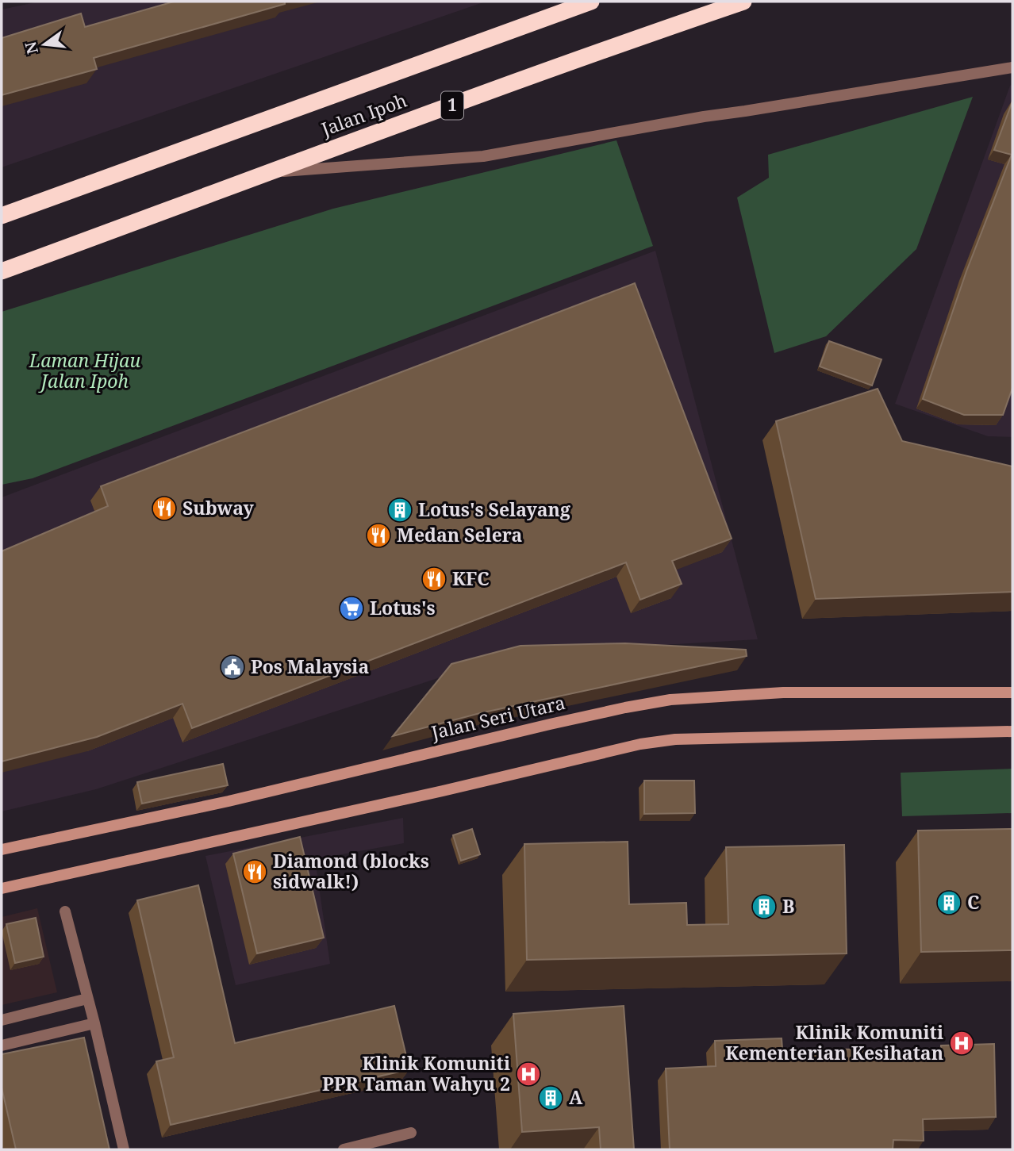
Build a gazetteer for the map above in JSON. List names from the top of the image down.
{
  "streets": {
    "highway": ["1", "Jalan Ipoh"],
    "street": ["Jalan Seri Utara"]
  },
  "parks": ["Laman Hijau Jalan Ipoh"],
  "places": {
    "restaurant": [
      "Subway",
      "Medan Selera",
      "KFC",
      "Diamond (blocks sidwalk!)"
    ],
    "building": [
      "Lotus's Selayang",
      "C",
      "B",
      "A"
    ],
    "supermarket": ["Lotus's"],
    "public building": ["Pos Malaysia"],
    "hospital": ["Klinik Komuniti Kementerian Kesihatan", "Klinik Komuniti PPR Taman Wahyu 2"]
  },
  "north": "left"
}
